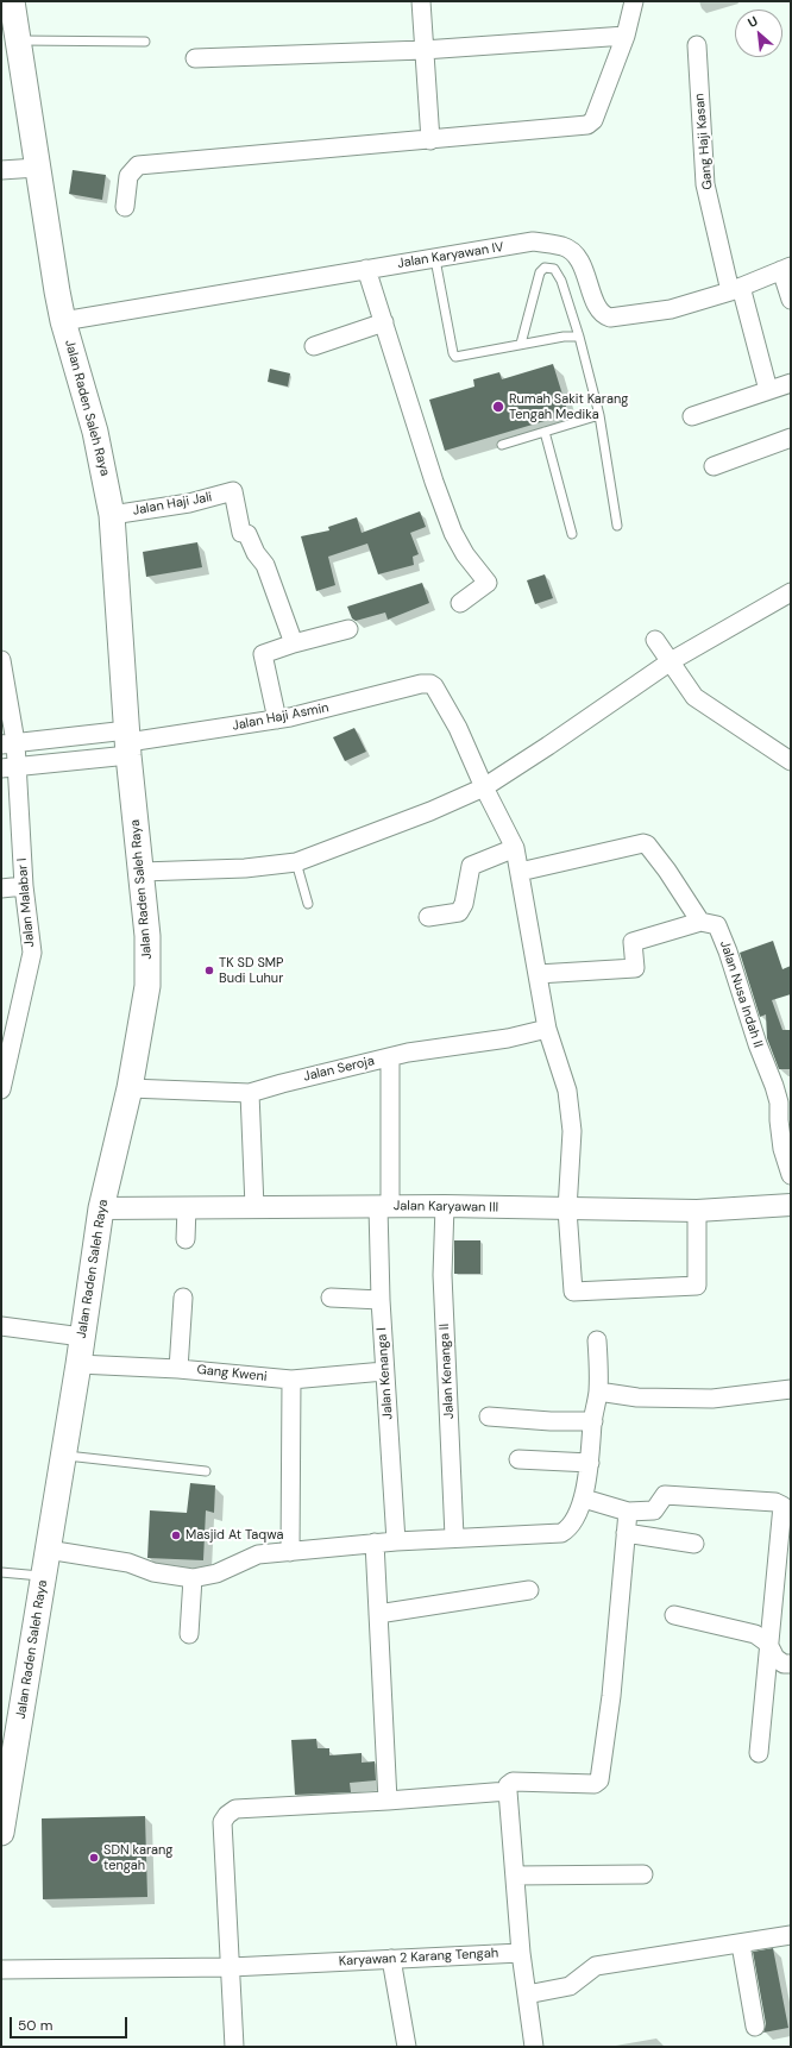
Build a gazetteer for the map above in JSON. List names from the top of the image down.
{
  "streets": {
    "main road": ["Jalan Raden Saleh Raya"],
    "street": [
      "Gang Haji Kasan",
      "Jalan Karyawan IV",
      "Jalan Haji Jali",
      "Jalan Haji Asmin",
      "Jalan Malabar I",
      "Jalan Nusa Indah II",
      "Jalan Seroja",
      "Jalan Karyawan III",
      "Jalan Kenanga II",
      "Gang Kweni",
      "Jalan Kenanga I",
      "Karyawan 2 Karang Tengah"
    ]
  },
  "crossings": [
    ["Gang Haji Kasan", "Jalan Karyawan IV"],
    ["Jalan Karyawan IV", "Jalan Raden Saleh Raya"],
    ["Jalan Raden Saleh Raya", "Jalan Haji Jali"],
    ["Jalan Raden Saleh Raya", "Jalan Haji Asmin"],
    ["Jalan Raden Saleh Raya", "Jalan Seroja"],
    ["Jalan Raden Saleh Raya", "Jalan Karyawan III"],
    ["Jalan Raden Saleh Raya", "Gang Kweni"],
    ["Jalan Seroja", "Jalan Kenanga I"],
    ["Jalan Karyawan III", "Jalan Kenanga II"],
    ["Jalan Karyawan III", "Jalan Kenanga I"],
    ["Gang Kweni", "Jalan Kenanga I"]
  ],
  "places": [
    "Rumah Sakit Karang Tengah Medika",
    "TK SD SMP Budi Luhur",
    "Masjid At Taqwa",
    "SDN karang tengah"
  ],
  "scale_bar": "50 m",
  "north": "top left"
}
